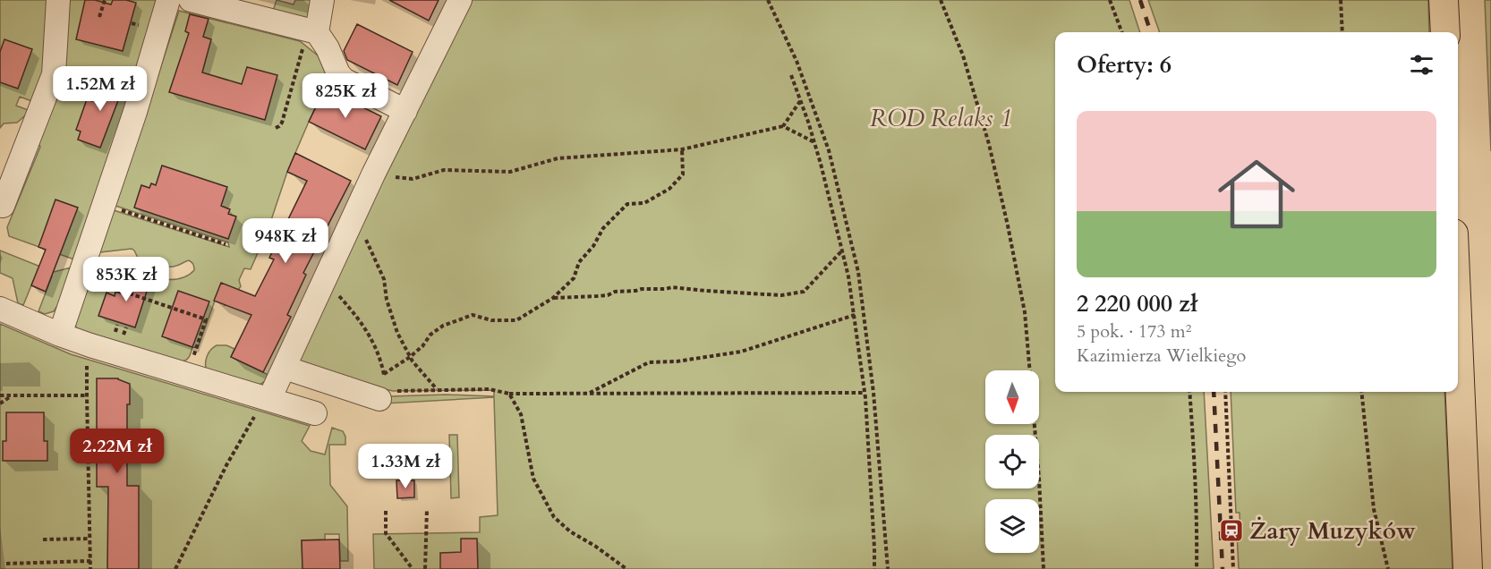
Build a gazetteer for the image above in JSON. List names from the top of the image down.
{
  "parks": ["ROD Relaks 1"],
  "places": {
    "station": ["Żary Muzyków"]
  },
  "north": "bottom",
  "page": {
    "heading": "Oferty: 6",
    "price": [
      "1.52M zł",
      "825K zł",
      "948K zł",
      "853K zł",
      "2.22M zł",
      "1.33M zł"
    ],
    "list": [
      {
        "name": "2 220 000 zł",
        "note": "5 pok. · 173 m² · Kazimierza Wielkiego"
      }
    ]
  }
}
